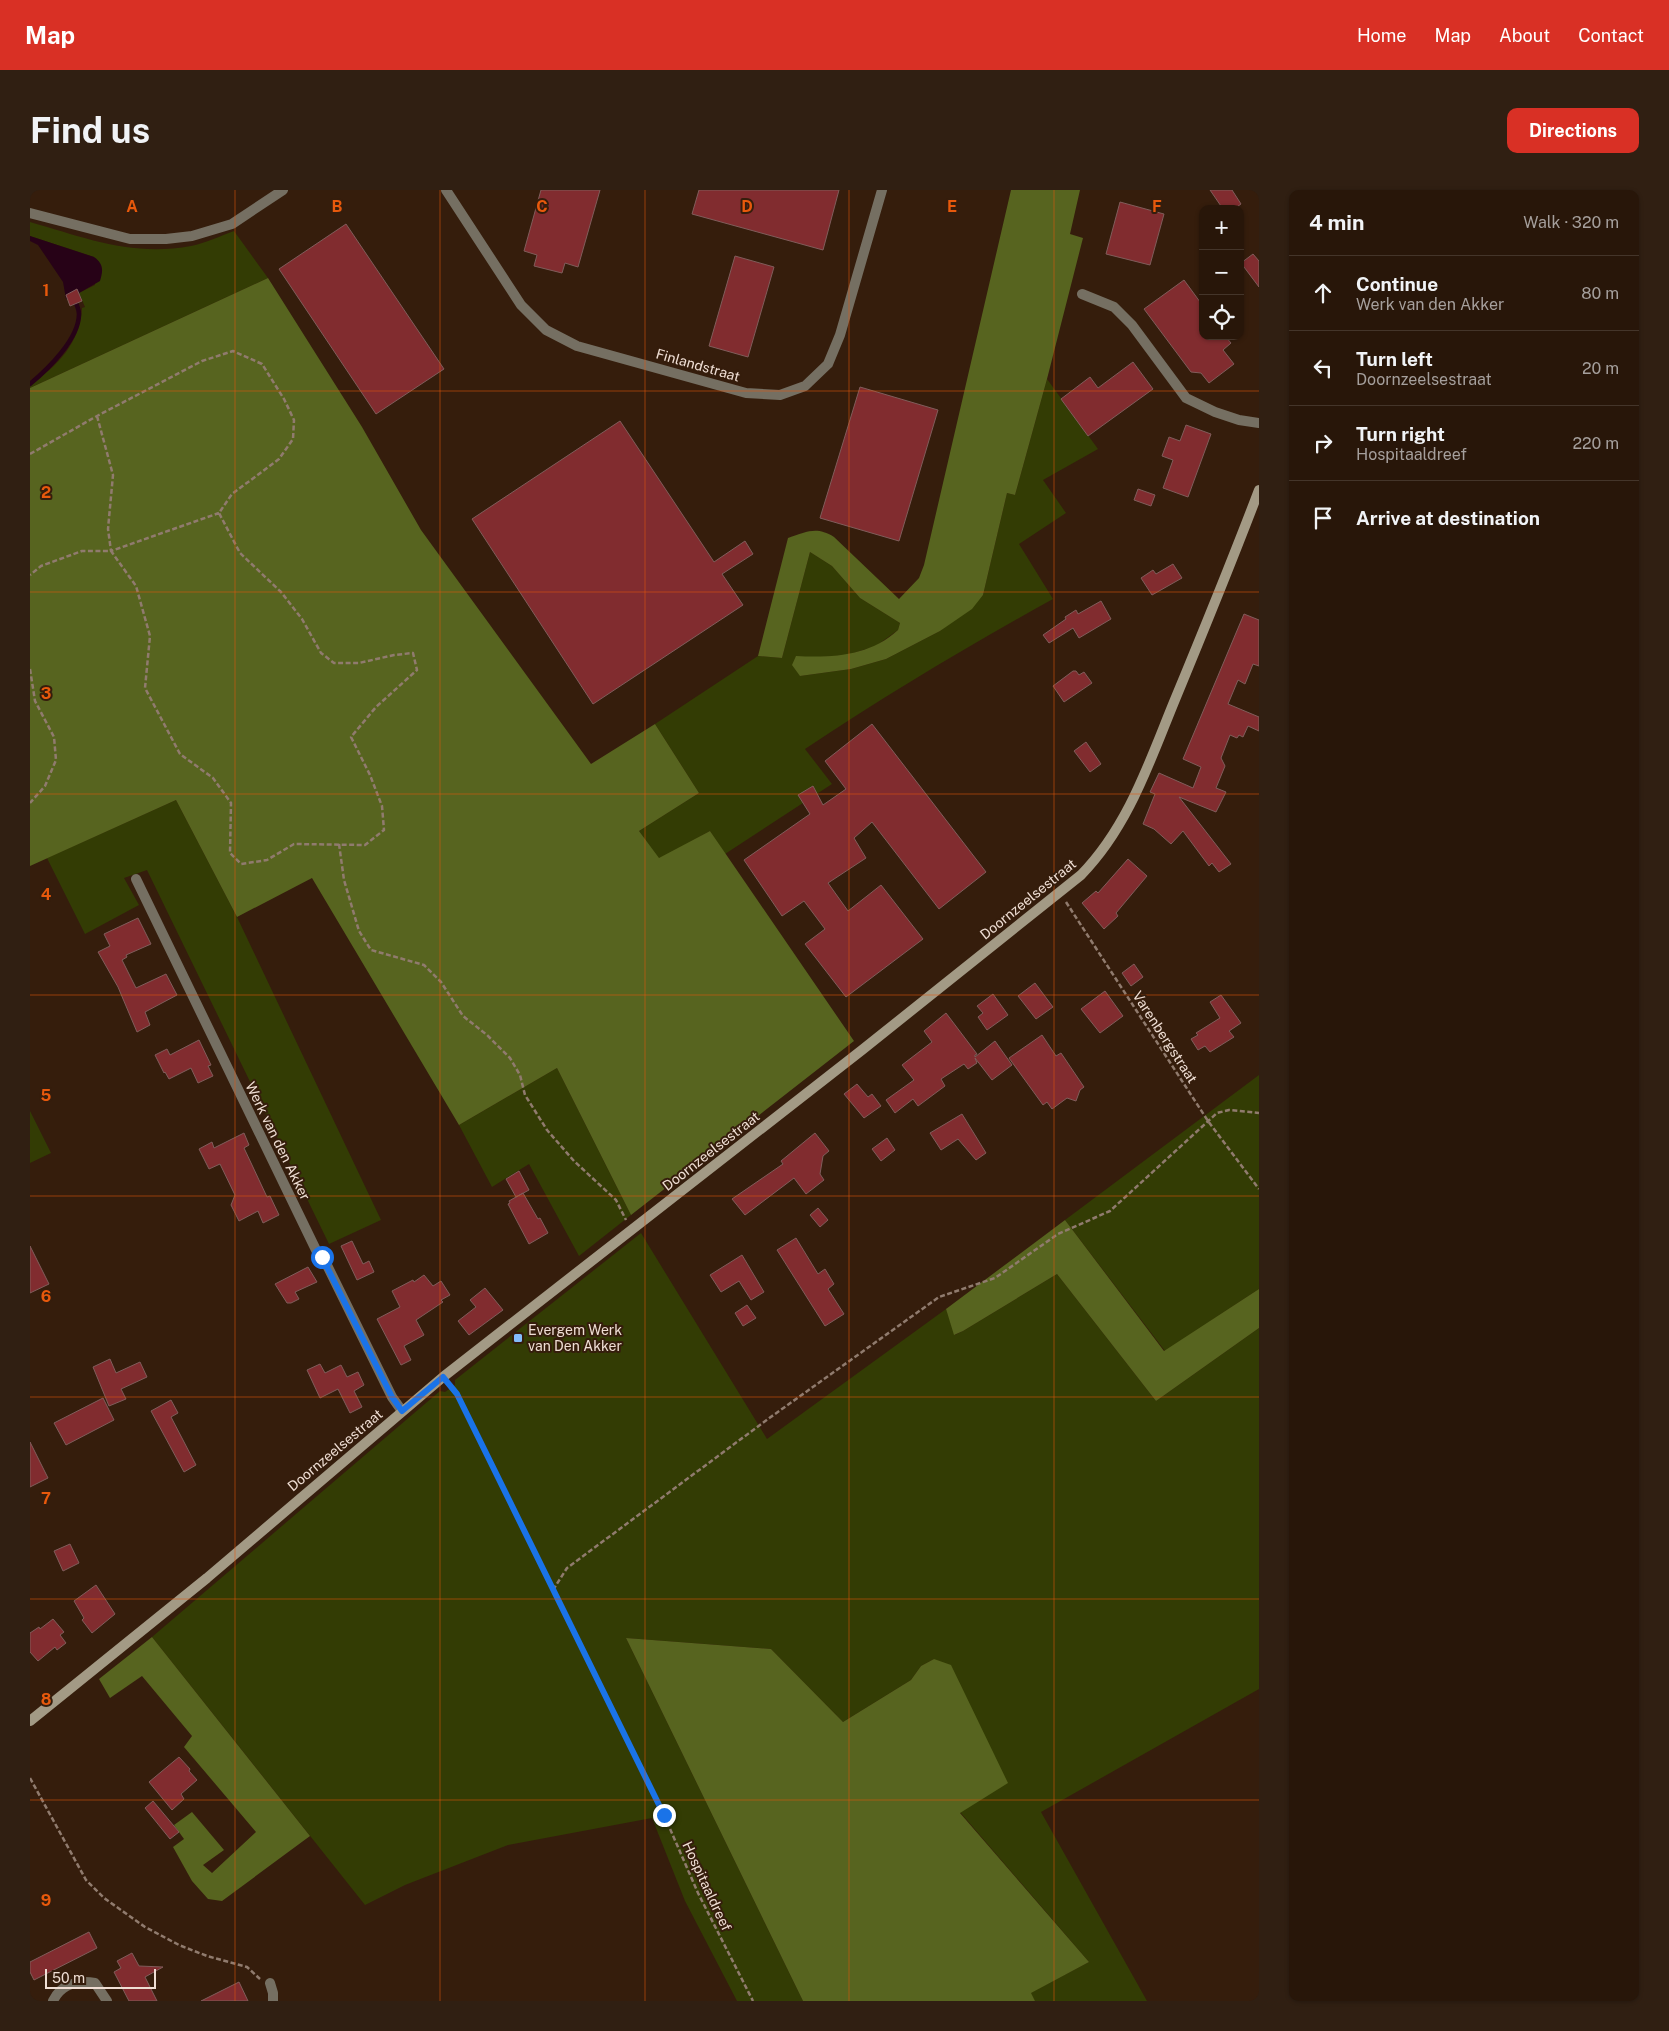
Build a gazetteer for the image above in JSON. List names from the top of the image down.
{
  "streets": {
    "main road": ["Doornzeelsestraat"],
    "street": ["Finlandstraat", "Werk van den Akker"],
    "path": ["Varenbergstraat", "Hospitaaldreef"]
  },
  "crossings": [
    ["Doornzeelsestraat", "Varenbergstraat"],
    ["Doornzeelsestraat", "Werk van den Akker"],
    ["Doornzeelsestraat", "Hospitaaldreef"]
  ],
  "places": {
    "transit": ["Evergem Werk van Den Akker"]
  },
  "scale_bar": "50 m",
  "page": {
    "header": "Map",
    "nav": [
      "Home",
      "Map",
      "About",
      "Contact"
    ],
    "buttons": "Directions",
    "title": "Find us",
    "heading": ["4 min", "Walk · 320 m"],
    "map_buttons": ["+", "−"],
    "list": [
      ["Continue", "Werk van den Akker", "80 m"],
      ["Turn left", "Doornzeelsestraat", "20 m"],
      ["Turn right", "Hospitaaldreef", "220 m"],
      "Arrive at destination"
    ],
    "scale": "50 m"
  },
  "grid": {
    "columns": [
      "A",
      "B",
      "C",
      "D",
      "E",
      "F"
    ],
    "rows": [
      "1",
      "2",
      "3",
      "4",
      "5",
      "6",
      "7",
      "8",
      "9"
    ]
  }
}
